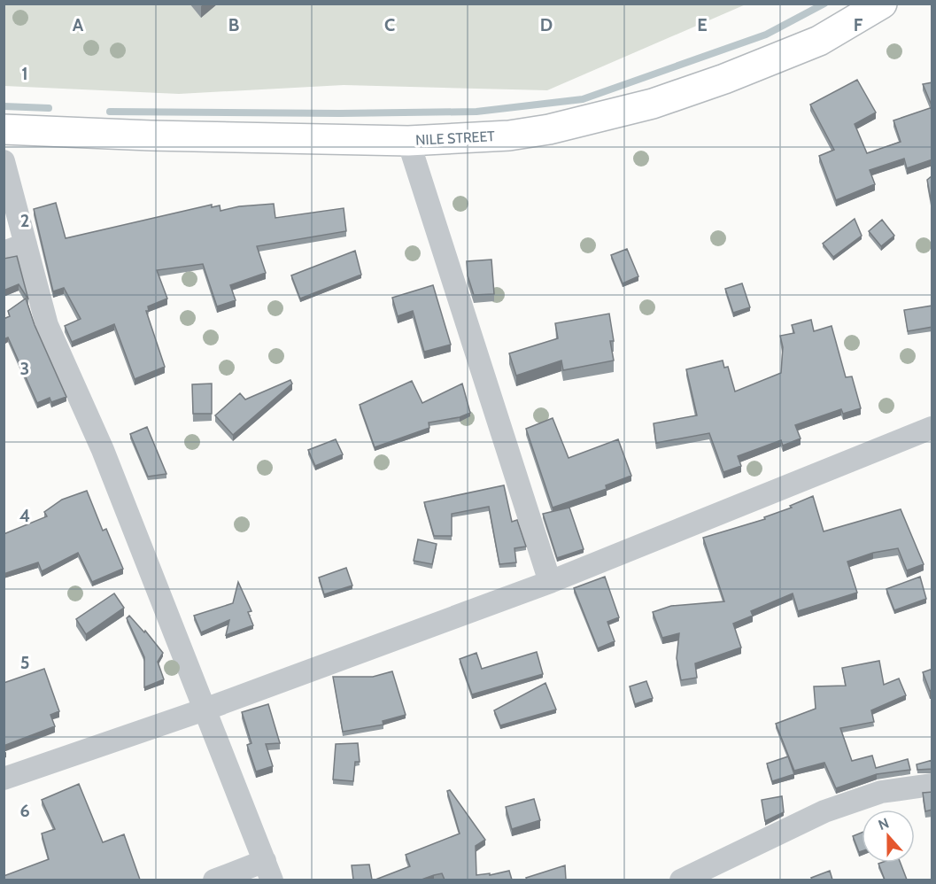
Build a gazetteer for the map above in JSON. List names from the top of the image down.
{
  "streets": {
    "main road": ["NILE STREET"]
  },
  "north": "top",
  "grid": {
    "columns": [
      "A",
      "B",
      "C",
      "D",
      "E",
      "F"
    ],
    "rows": [
      "1",
      "2",
      "3",
      "4",
      "5",
      "6"
    ]
  }
}
